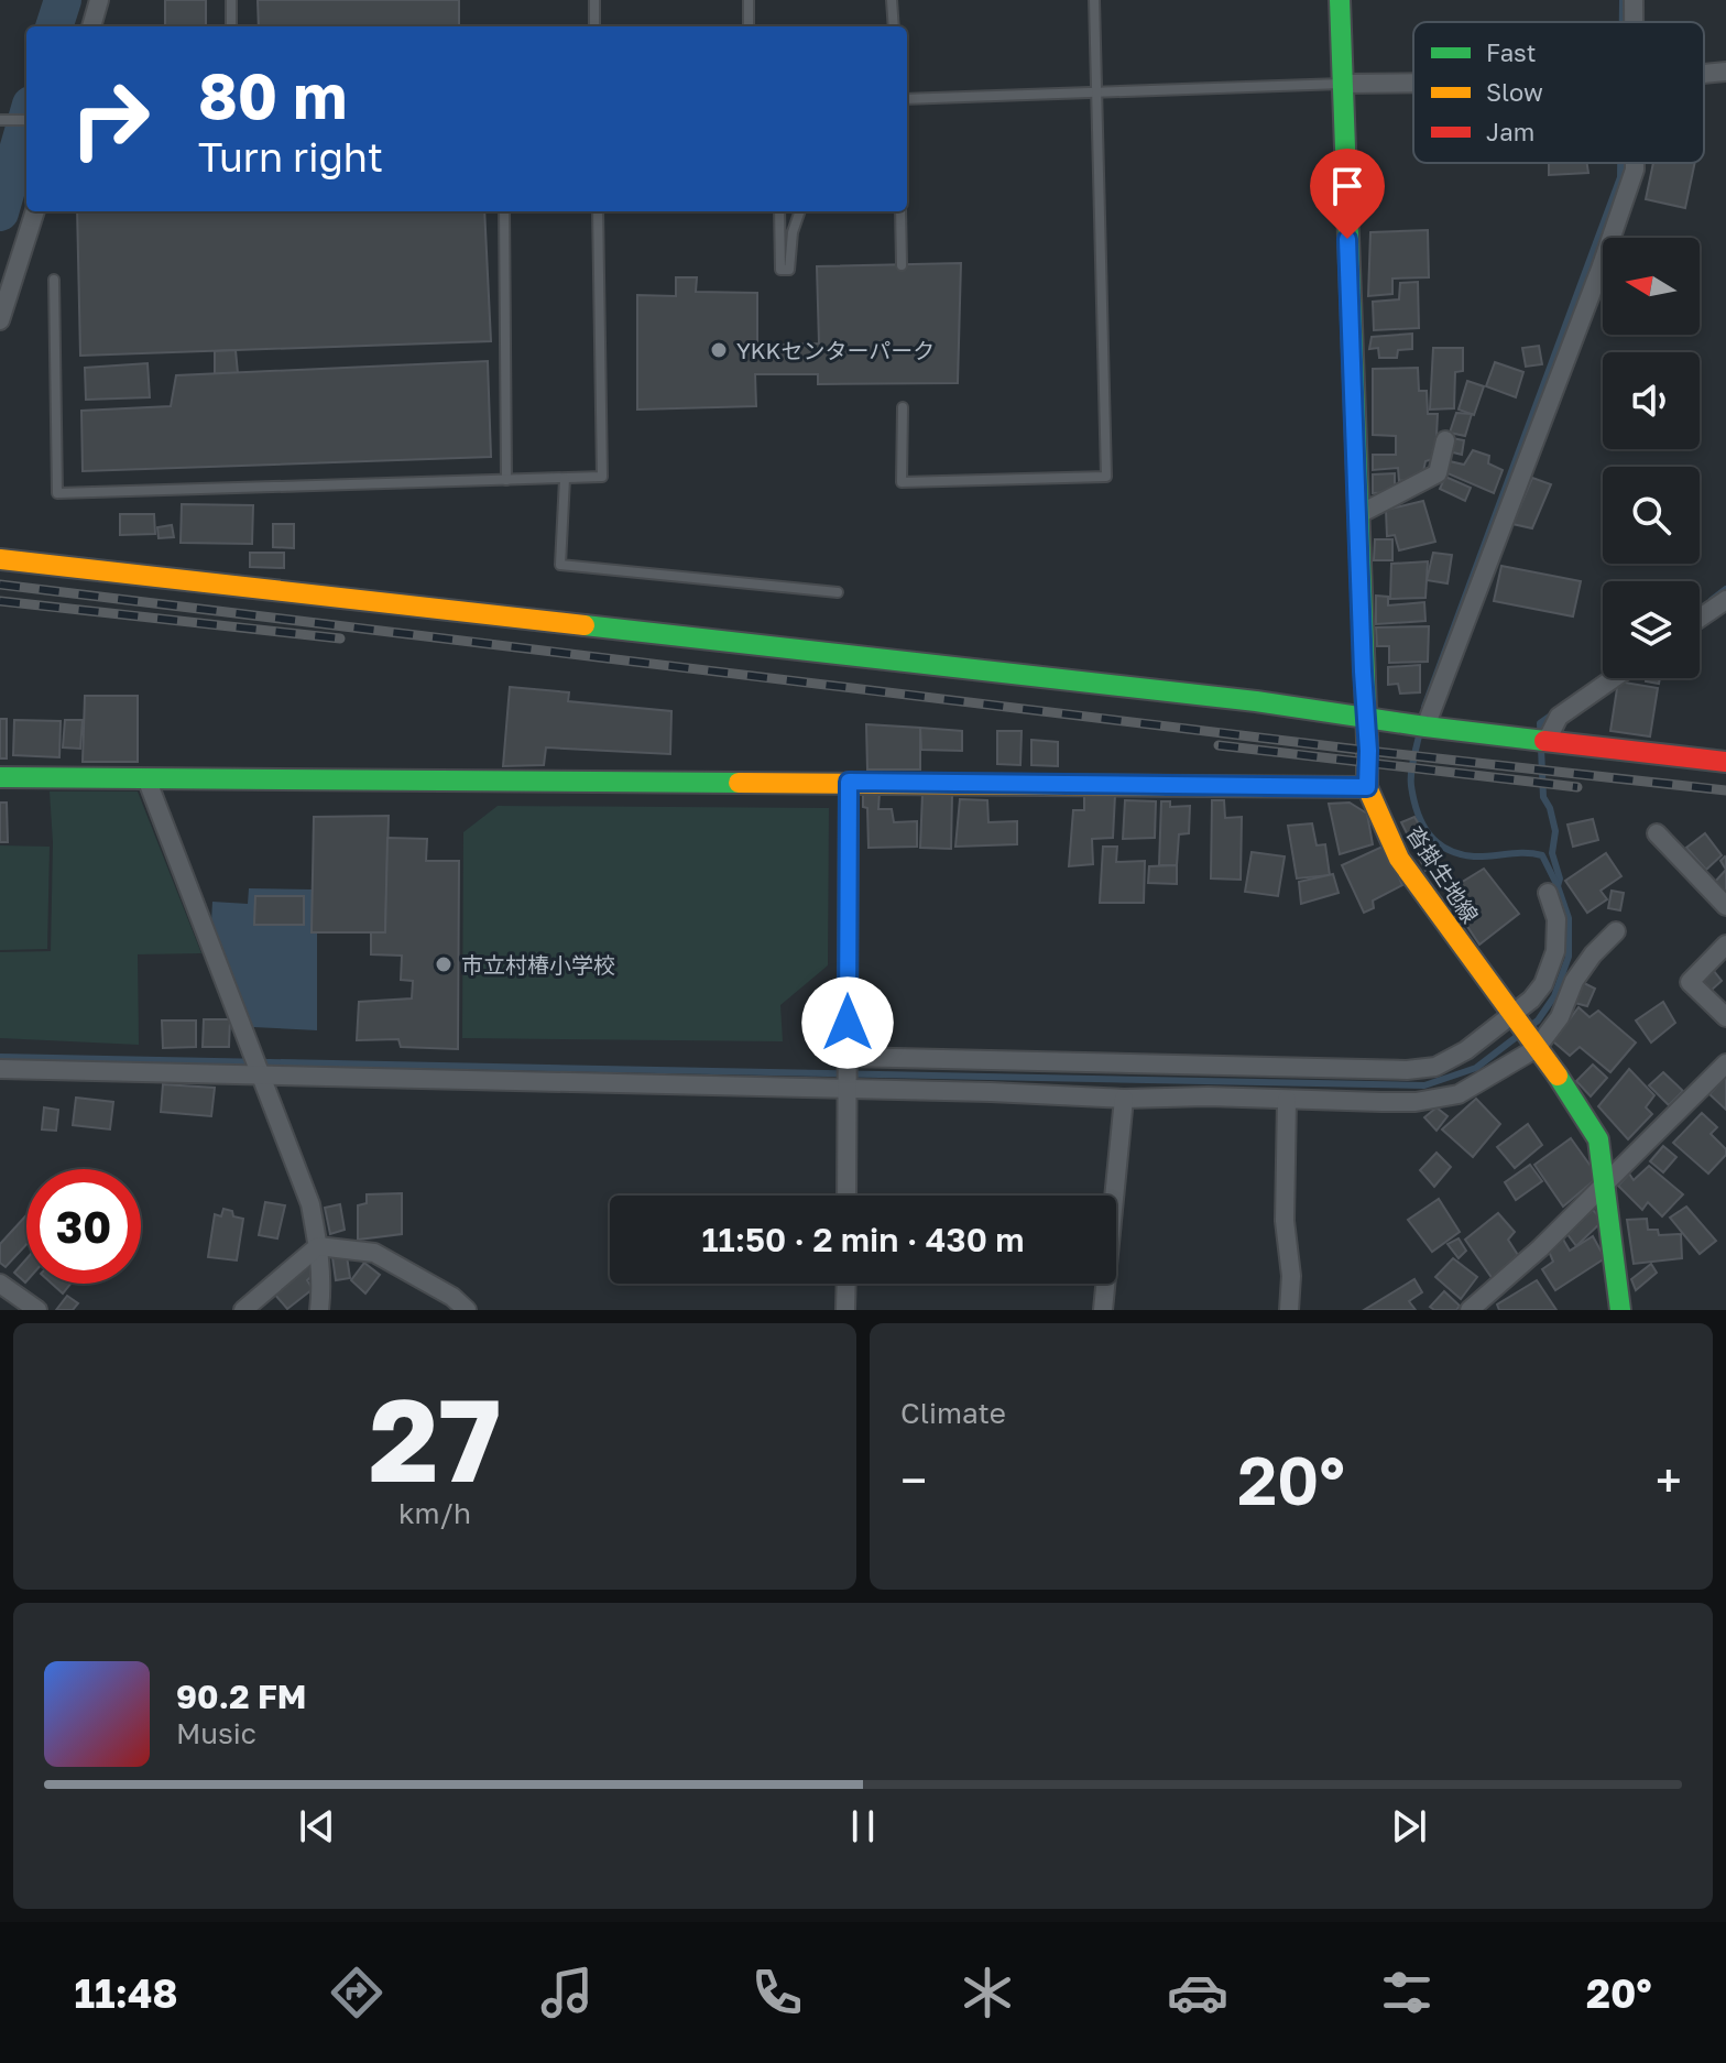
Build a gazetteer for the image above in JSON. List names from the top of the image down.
{
  "streets": {
    "street": ["沓掛生地線"]
  },
  "places": ["YKKセンターパーク", "市立村椿小学校"],
  "legend": ["Fast", "Slow", "Jam"],
  "north": "left",
  "page": {
    "turn": ["80 m", "Turn right"],
    "limit": "30",
    "trip": "11:50 · 2 min · 430 m",
    "tile": [
      ["27", "km/h"],
      "Climate"
    ],
    "heat": ["−", "20°", "+"],
    "song": ["90.2 FM", "Music"],
    "tabs": ["11:48", "20°"]
  }
}
